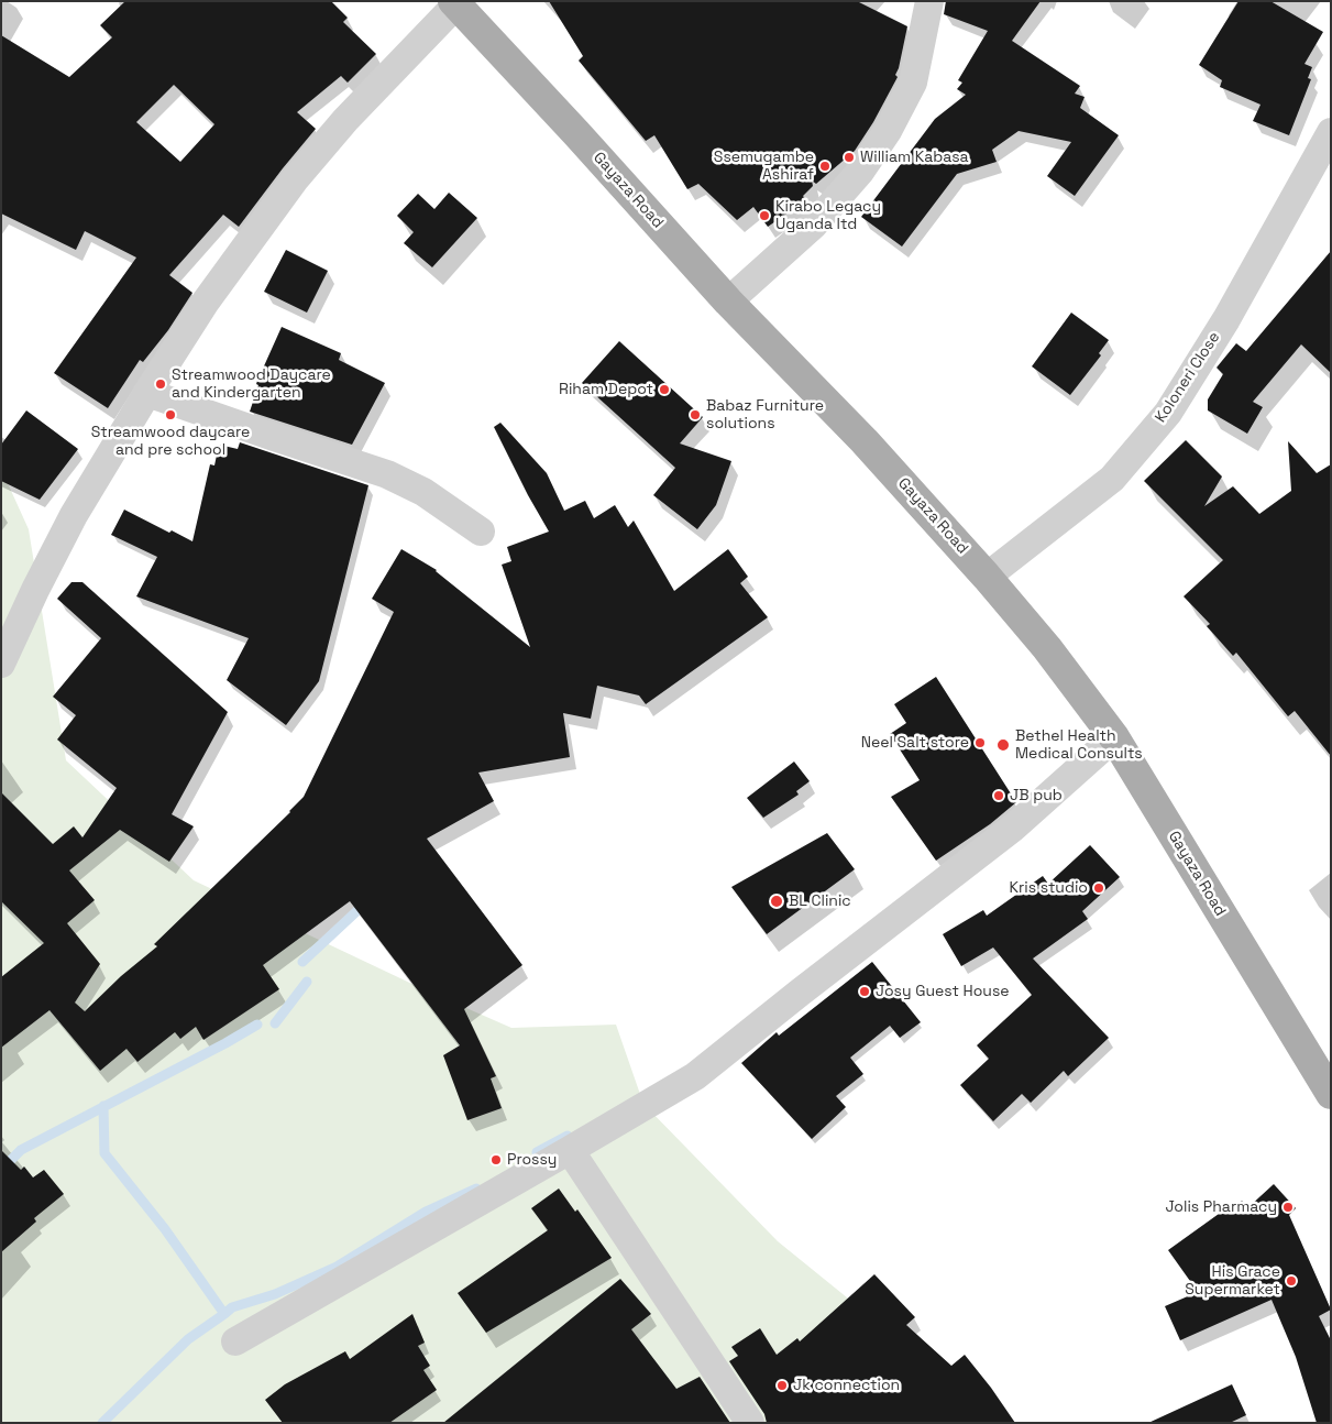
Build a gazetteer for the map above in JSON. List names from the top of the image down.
{
  "streets": {
    "main road": ["Gayaza Road"],
    "street": ["Koloneri Close"]
  },
  "crossings": [
    ["Gayaza Road", "Koloneri Close"]
  ],
  "places": [
    "William Kabasa",
    "Ssemugambe Ashiraf",
    "Kirabo Legacy Uganda ltd",
    "Streamwood Daycare and Kindergarten",
    "Riham Depot",
    "Streamwood daycare and pre school",
    "Babaz Furniture solutions",
    "Neel Salt store",
    "Bethel Health Medical Consults",
    "JB pub",
    "Kris studio",
    "BL Clinic",
    "Josy Guest House",
    "Prossy",
    "Jolis Pharmacy",
    "His Grace Supermarket",
    "Jk connection"
  ]
}
